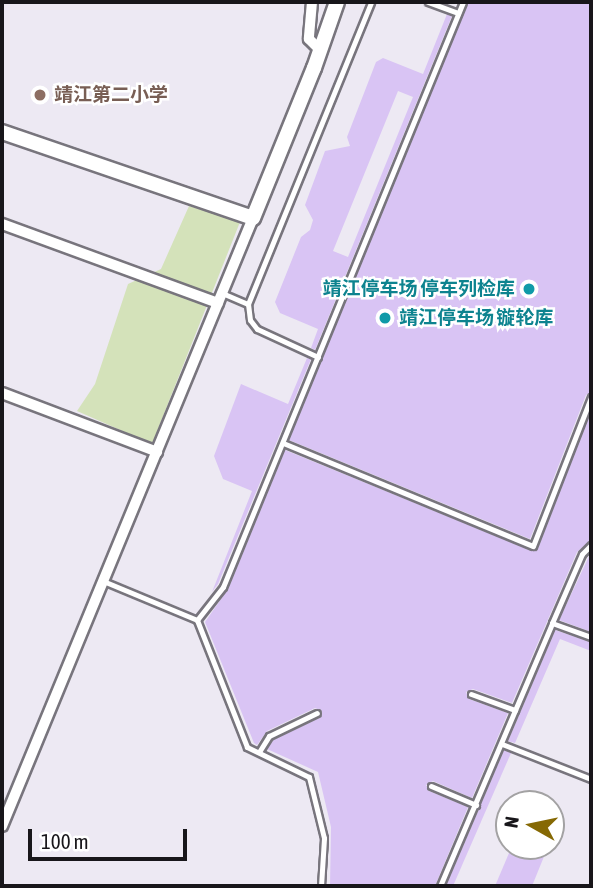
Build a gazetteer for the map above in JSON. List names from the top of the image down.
{
  "places": ["靖江第二小学", "靖江停车场 停车列检库", "靖江停车场 镟轮库"],
  "scale_bar": "100 m",
  "north": "left"
}
